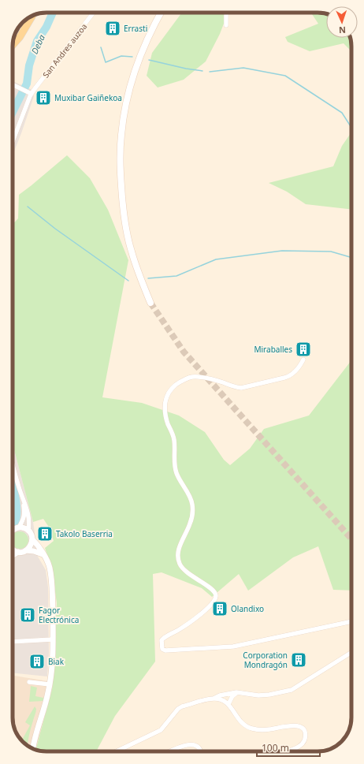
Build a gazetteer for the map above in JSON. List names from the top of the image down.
{
  "streets": {
    "street": ["San Andres auzoa"]
  },
  "water": ["Deba"],
  "places": {
    "building": [
      "Errasti",
      "Muxibar Gaiñekoa",
      "Miraballes",
      "Takolo Baserria",
      "Olandixo",
      "Fagor Electrónica",
      "Corporation Mondragón",
      "Biak"
    ]
  },
  "scale_bar": "100 m",
  "north": "bottom"
}
